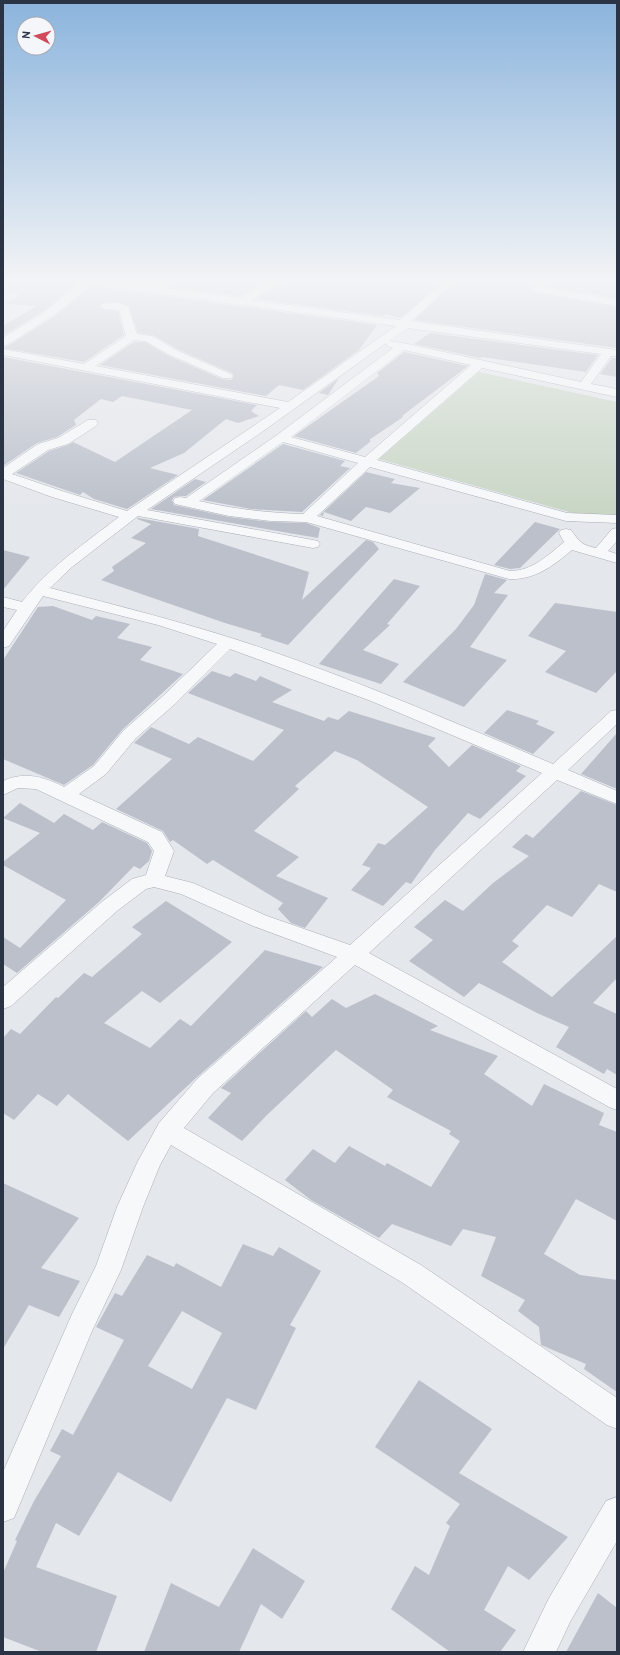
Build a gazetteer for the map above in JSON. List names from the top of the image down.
{
  "north": "left"
}
